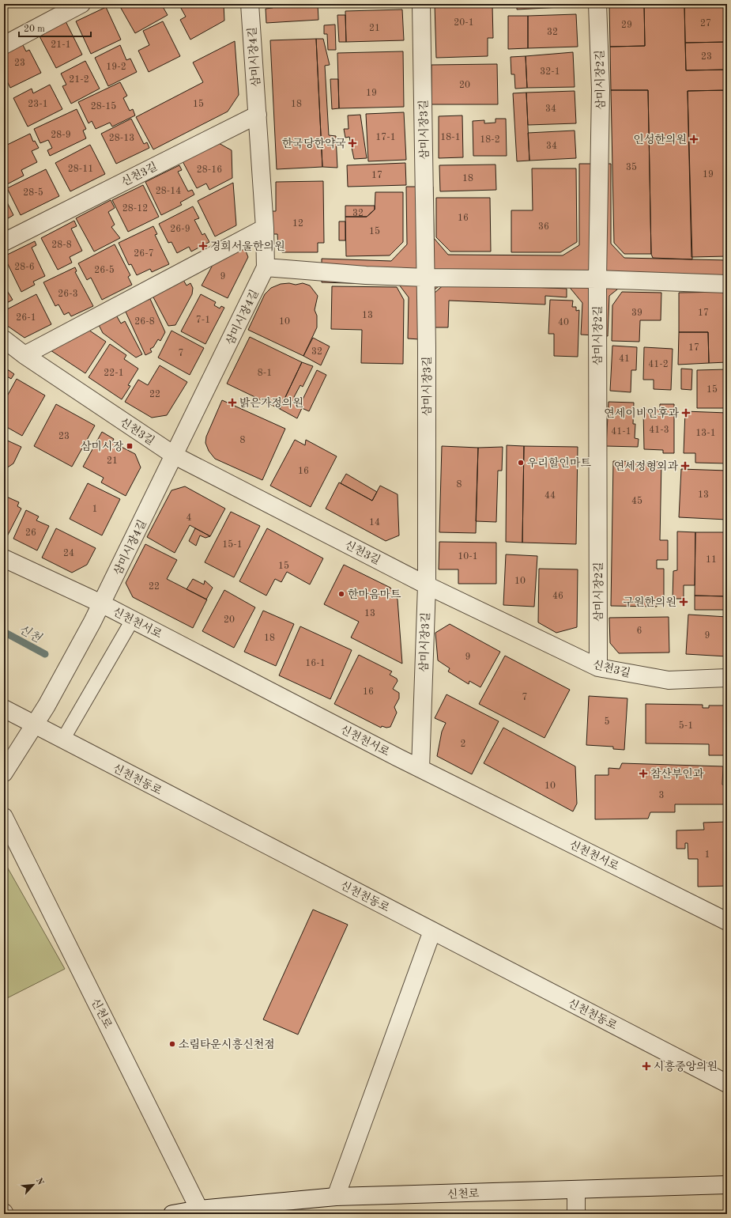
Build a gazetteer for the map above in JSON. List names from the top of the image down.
{
  "streets": {
    "street": [
      "삼미시장4길",
      "삼미시장2길",
      "삼미시장3길",
      "신천3길",
      "신천천서로",
      "신천천동로",
      "신천로"
    ]
  },
  "crossings": [
    ["삼미시장4길", "신천3길"],
    ["삼미시장4길", "신천천서로"],
    ["삼미시장4길", "신천천동로"],
    ["삼미시장2길", "신천3길"],
    ["삼미시장3길", "신천3길"],
    ["삼미시장3길", "신천천서로"]
  ],
  "water": ["신천"],
  "places": {
    "health": [
      "인성한의원",
      "한국당한약국",
      "경희서울한의원",
      "밝은가정의원",
      "연세이비인후과",
      "연세정형외과",
      "구원한의원",
      "참산부인과",
      "시흥중앙의원"
    ],
    "transit": ["삼미시장"],
    "other": ["우리할인마트", "한마음마트", "소림타운시흥신천점"]
  },
  "house_numbers": [
    "20-1",
    "27",
    "29",
    "21",
    "32",
    "21-1",
    "23",
    "23",
    "19-2",
    "32-1",
    "21-2",
    "20",
    "19",
    "23-1",
    "15",
    "18",
    "28-15",
    "34",
    "28-9",
    "17-1",
    "18-1",
    "28-13",
    "18-2",
    "34",
    "35",
    "28-11",
    "28-16",
    "19",
    "17",
    "18",
    "28-14",
    "28-5",
    "28-12",
    "32",
    "16",
    "12",
    "36",
    "26-9",
    "15",
    "28-8",
    "26-7",
    "28-6",
    "26-5",
    "9",
    "26-3",
    "39",
    "17",
    "13",
    "26-1",
    "7-1",
    "26-8",
    "10",
    "40",
    "17",
    "32",
    "7",
    "41",
    "41-2",
    "22-1",
    "8-1",
    "15",
    "22",
    "41-3",
    "41-1",
    "13-1",
    "23",
    "8",
    "21",
    "16",
    "8",
    "13",
    "44",
    "45",
    "1",
    "4",
    "14",
    "26",
    "15-1",
    "24",
    "10-1",
    "11",
    "15",
    "10",
    "22",
    "46",
    "13",
    "20",
    "6",
    "9",
    "18",
    "9",
    "16-1",
    "16",
    "7",
    "5",
    "5-1",
    "2",
    "10",
    "3",
    "1"
  ],
  "scale_bar": "20 m",
  "north": "top right"
}
